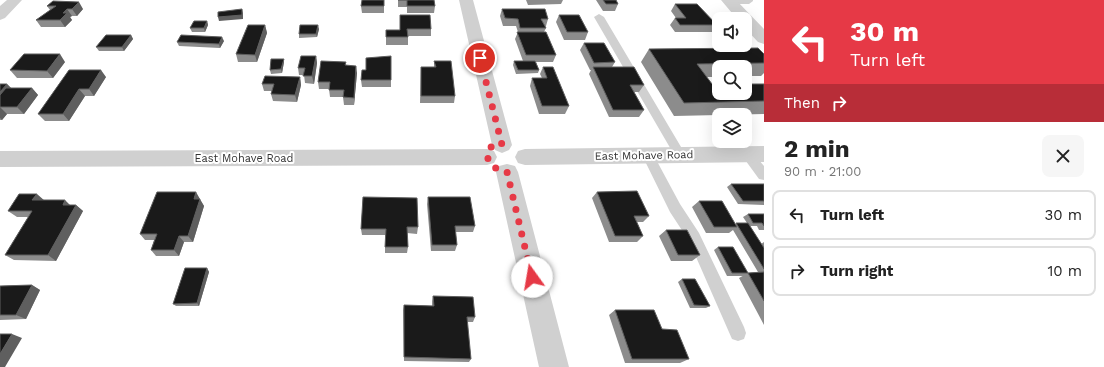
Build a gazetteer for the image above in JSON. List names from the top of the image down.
{
  "streets": {
    "street": ["East Mohave Road"]
  },
  "page": {
    "turn": ["30 m", "Turn left"],
    "then": "Then",
    "heading": ["2 min", "90 m · 21:00"],
    "list": [
      {
        "name": "Turn left",
        "value": "30 m"
      },
      {
        "name": "Turn right",
        "value": "10 m"
      }
    ]
  }
}
